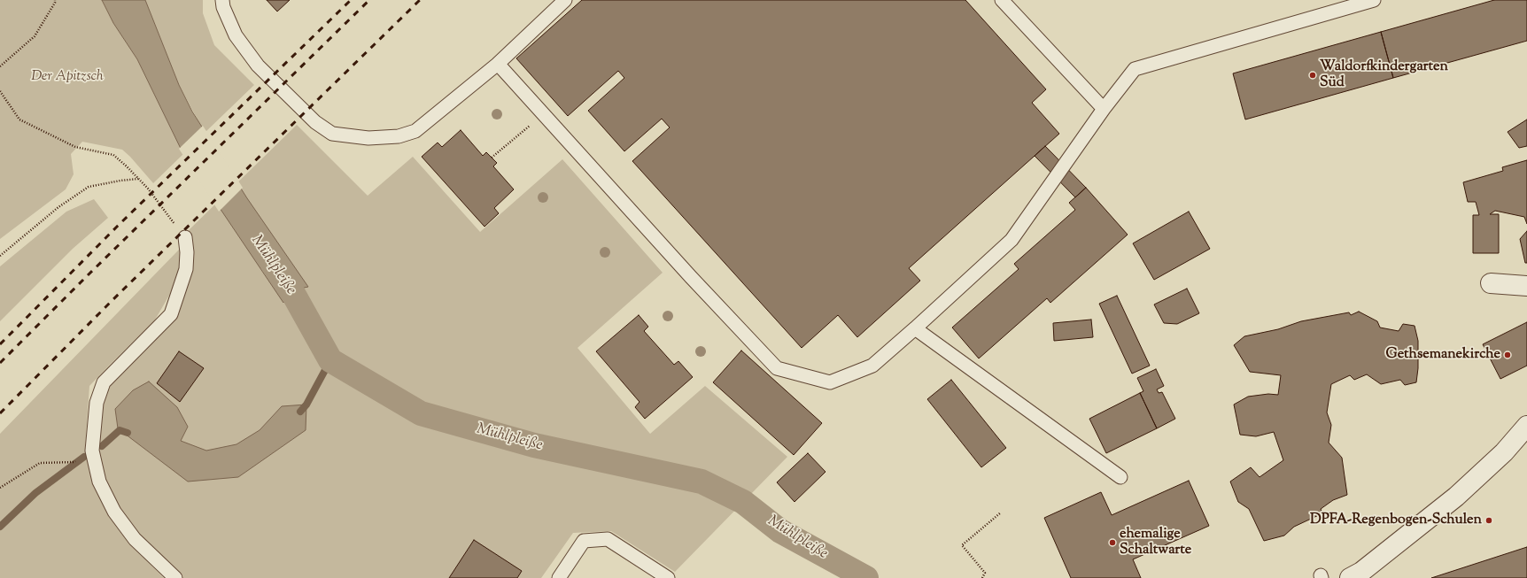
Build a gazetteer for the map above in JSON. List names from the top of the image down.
{
  "water": ["Mühlpleiße"],
  "parks": ["Der Apitzsch"],
  "places": [
    "Waldorfkindergarten Süd",
    "Gethsemanekirche",
    "DPFA-Regenbogen-Schulen",
    "ehemalige Schaltwarte"
  ]
}
